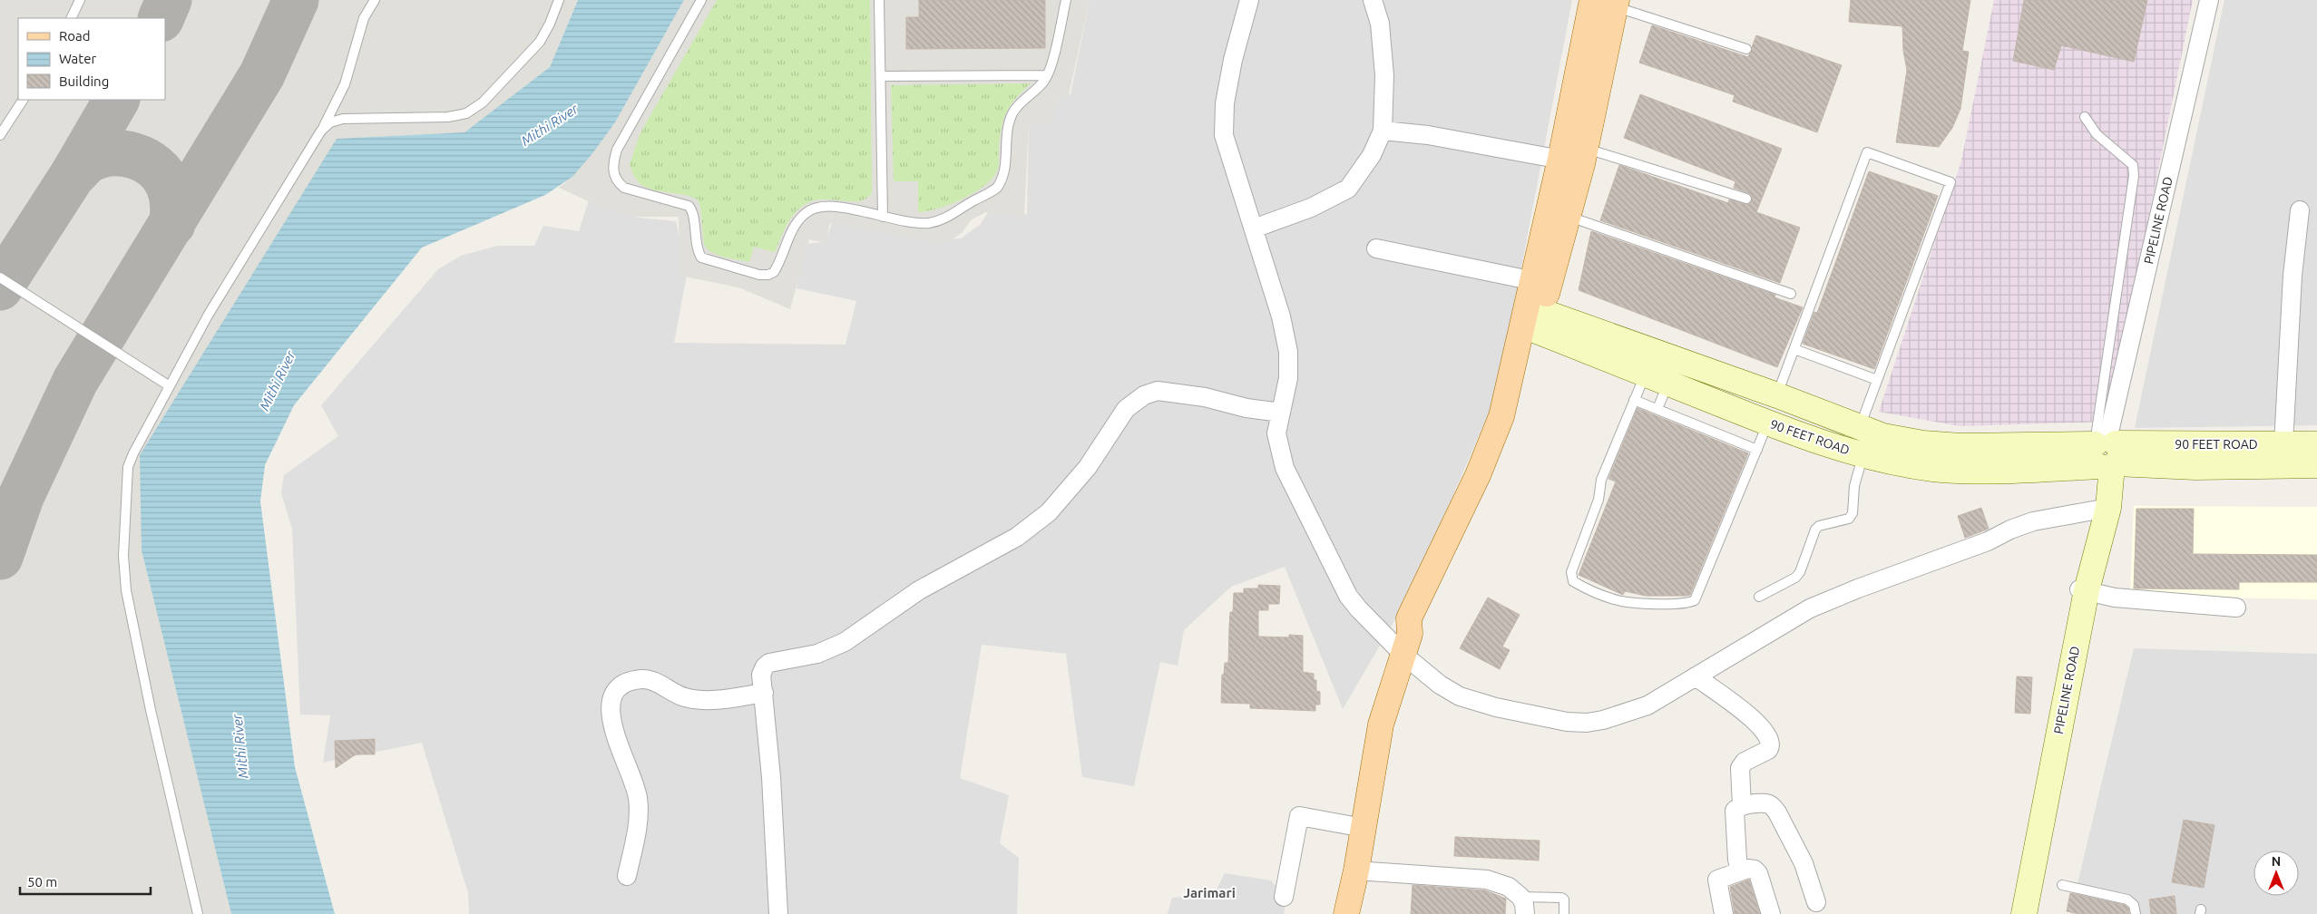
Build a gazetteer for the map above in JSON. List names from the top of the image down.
{
  "streets": {
    "street": ["PIPELINE ROAD", "90 FEET ROAD"]
  },
  "crossings": [
    ["PIPELINE ROAD", "90 FEET ROAD"]
  ],
  "districts": ["Jarimari"],
  "water": ["Mithi River"],
  "legend": ["Road", "Water", "Building"],
  "scale_bar": "50 m",
  "north": "top"
}
